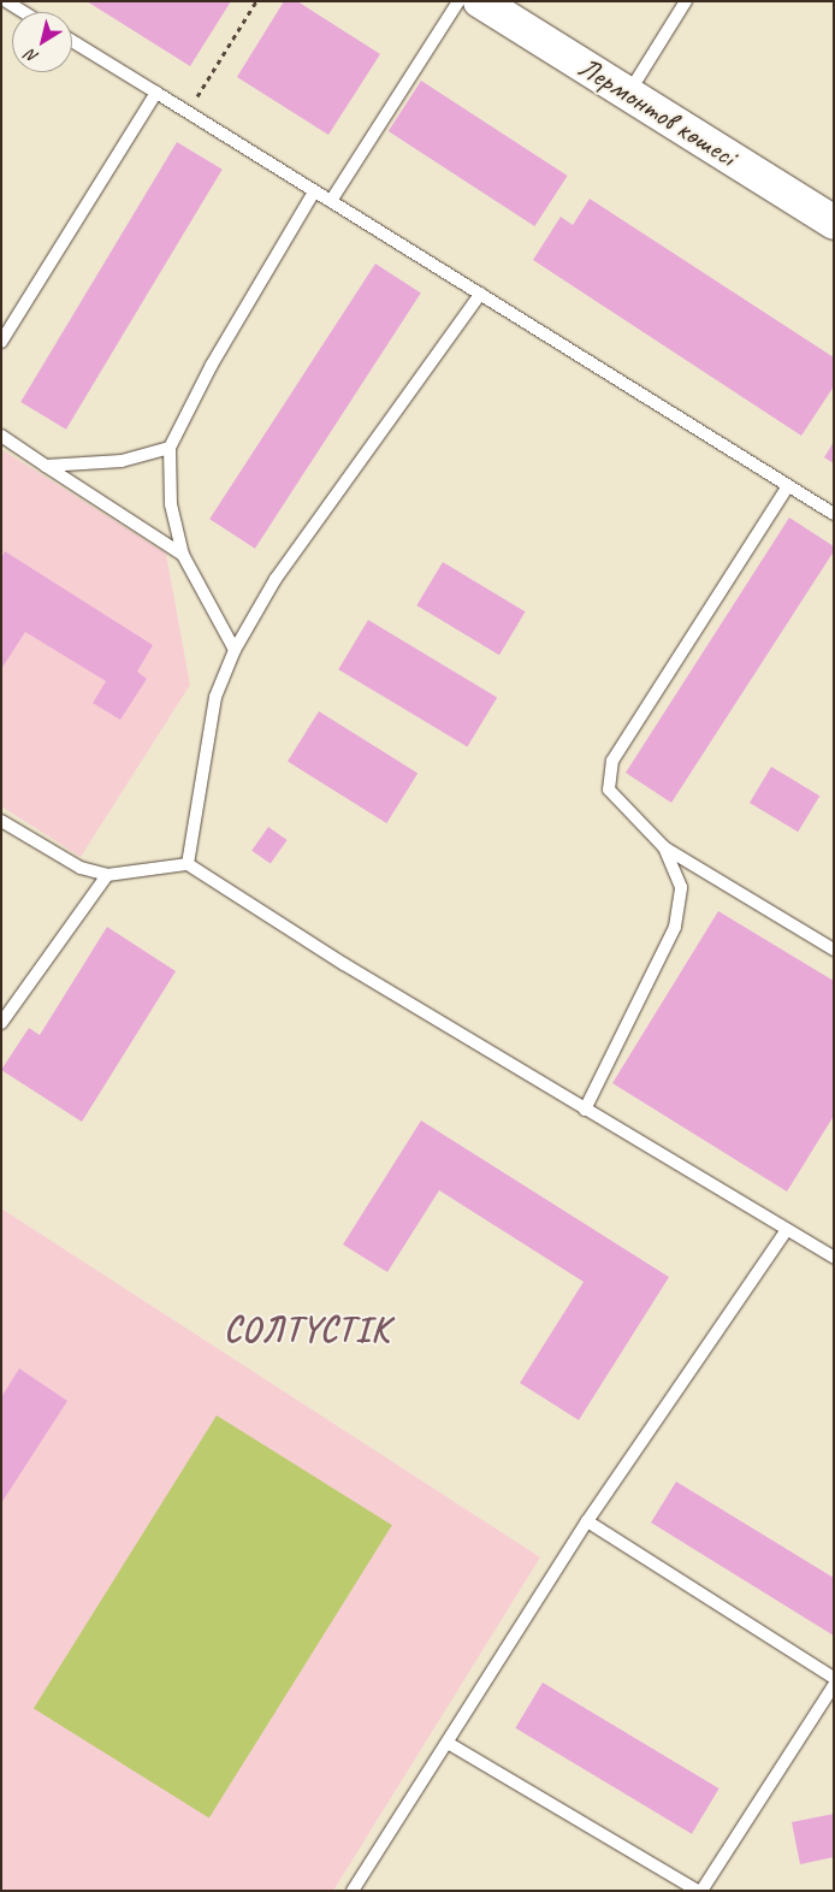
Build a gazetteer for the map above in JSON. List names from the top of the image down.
{
  "streets": {
    "main road": ["Лермонтов көшесі"]
  },
  "districts": ["СОЛТҮСТІК"],
  "north": "bottom left"
}
